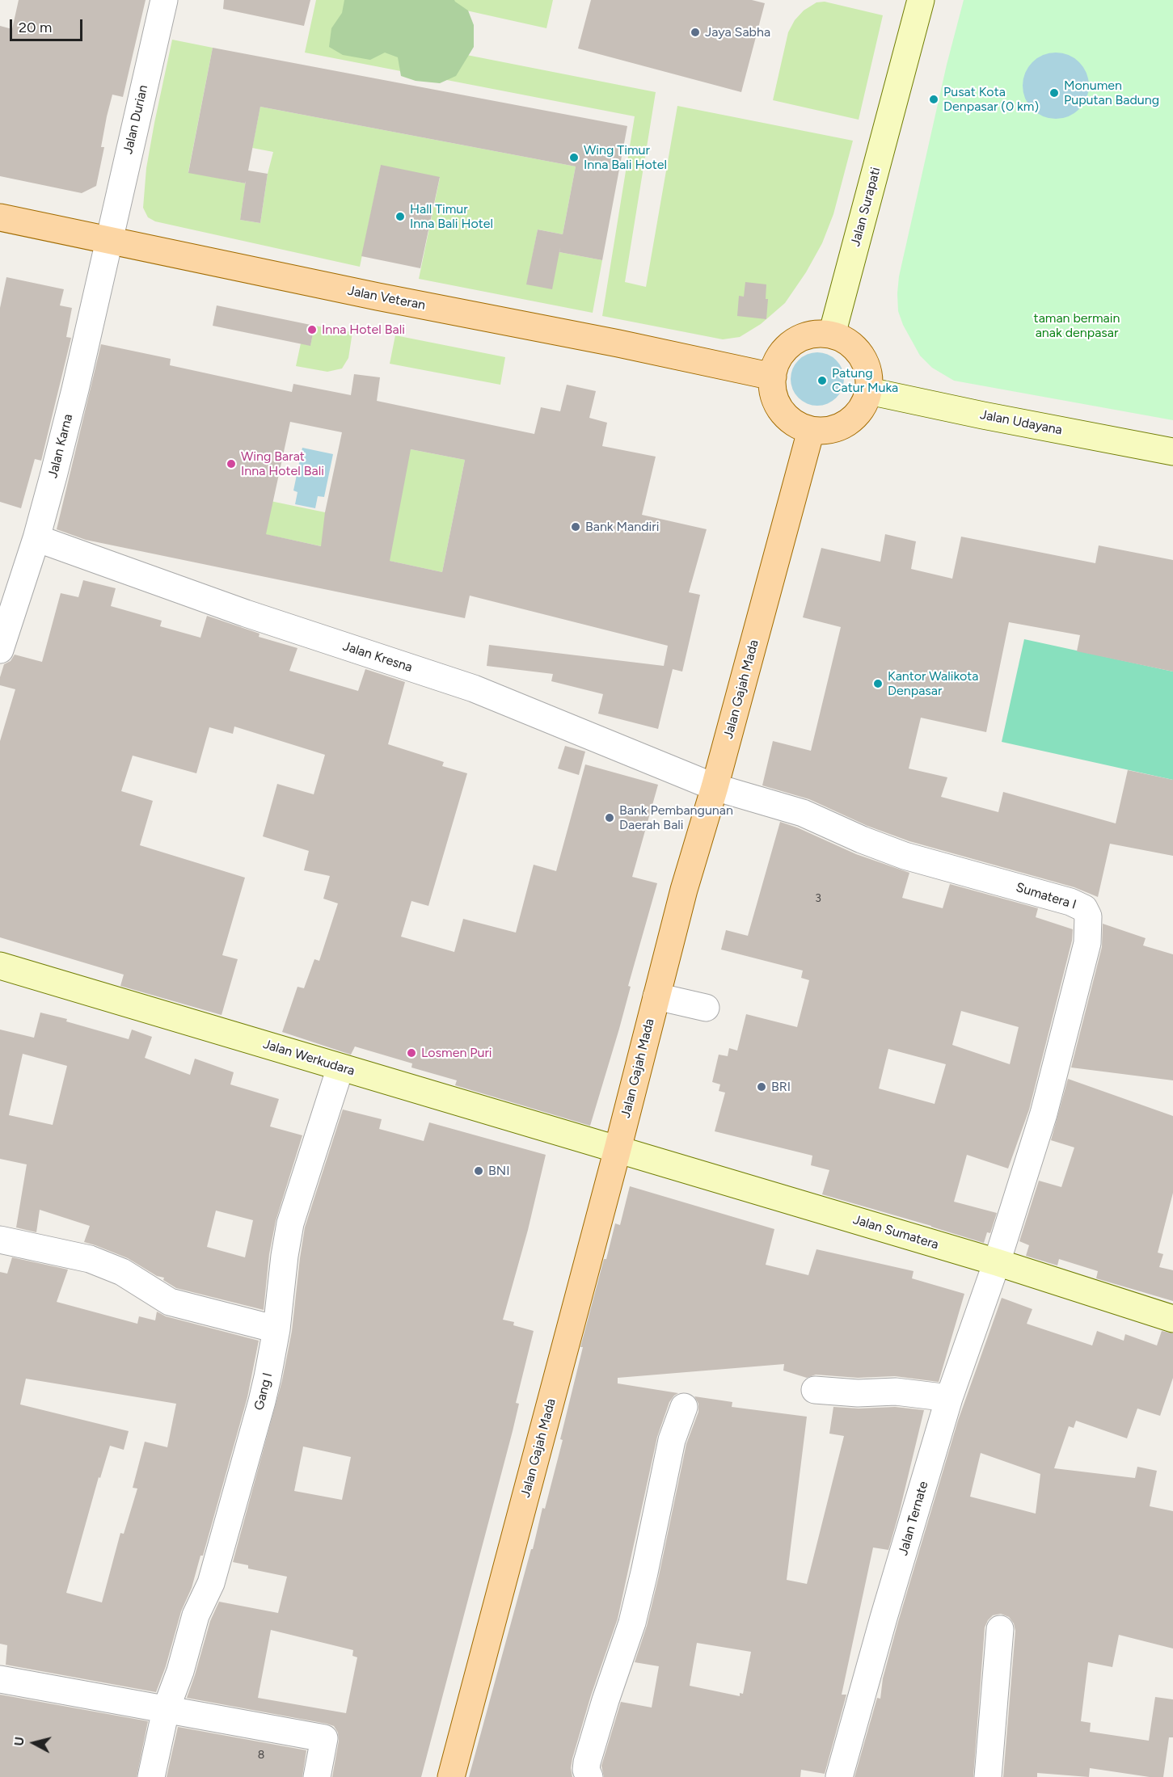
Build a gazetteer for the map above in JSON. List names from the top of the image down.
{
  "streets": {
    "main road": ["Jalan Veteran", "Jalan Gajah Mada"],
    "street": [
      "Jalan Durian",
      "Jalan Surapati",
      "Jalan Udayana",
      "Jalan Karna",
      "Jalan Kresna",
      "Sumatera I",
      "Jalan Werkudara",
      "Jalan Sumatera",
      "Gang I",
      "Jalan Ternate"
    ]
  },
  "crossings": [
    ["Jalan Durian", "Jalan Veteran"],
    ["Jalan Durian", "Jalan Karna"],
    ["Jalan Surapati", "Jalan Veteran"],
    ["Jalan Surapati", "Jalan Udayana"],
    ["Jalan Surapati", "Jalan Gajah Mada"],
    ["Jalan Veteran", "Jalan Udayana"],
    ["Jalan Veteran", "Jalan Karna"],
    ["Jalan Veteran", "Jalan Gajah Mada"],
    ["Jalan Udayana", "Jalan Gajah Mada"],
    ["Jalan Karna", "Jalan Kresna"],
    ["Jalan Kresna", "Jalan Gajah Mada"],
    ["Jalan Kresna", "Sumatera I"],
    ["Jalan Gajah Mada", "Sumatera I"],
    ["Jalan Gajah Mada", "Jalan Werkudara"],
    ["Jalan Gajah Mada", "Jalan Sumatera"],
    ["Sumatera I", "Jalan Sumatera"],
    ["Sumatera I", "Jalan Ternate"],
    ["Jalan Werkudara", "Jalan Sumatera"],
    ["Jalan Werkudara", "Gang I"],
    ["Jalan Sumatera", "Jalan Ternate"]
  ],
  "parks": ["taman bermain anak denpasar"],
  "places": [
    "Jaya Sabha",
    "Monumen Puputan Badung",
    "Pusat Kota Denpasar (0 km)",
    "Wing Timur Inna Bali Hotel",
    "Hall Timur Inna Bali Hotel",
    "Inna Hotel Bali",
    "Patung Catur Muka",
    "Wing Barat Inna Hotel Bali",
    "Bank Mandiri",
    "Kantor Walikota Denpasar",
    "Bank Pembangunan Daerah Bali",
    "Losmen Puri",
    "BRI",
    "BNI"
  ],
  "house_numbers": ["3", "8"],
  "scale_bar": "20 m",
  "north": "left"
}
